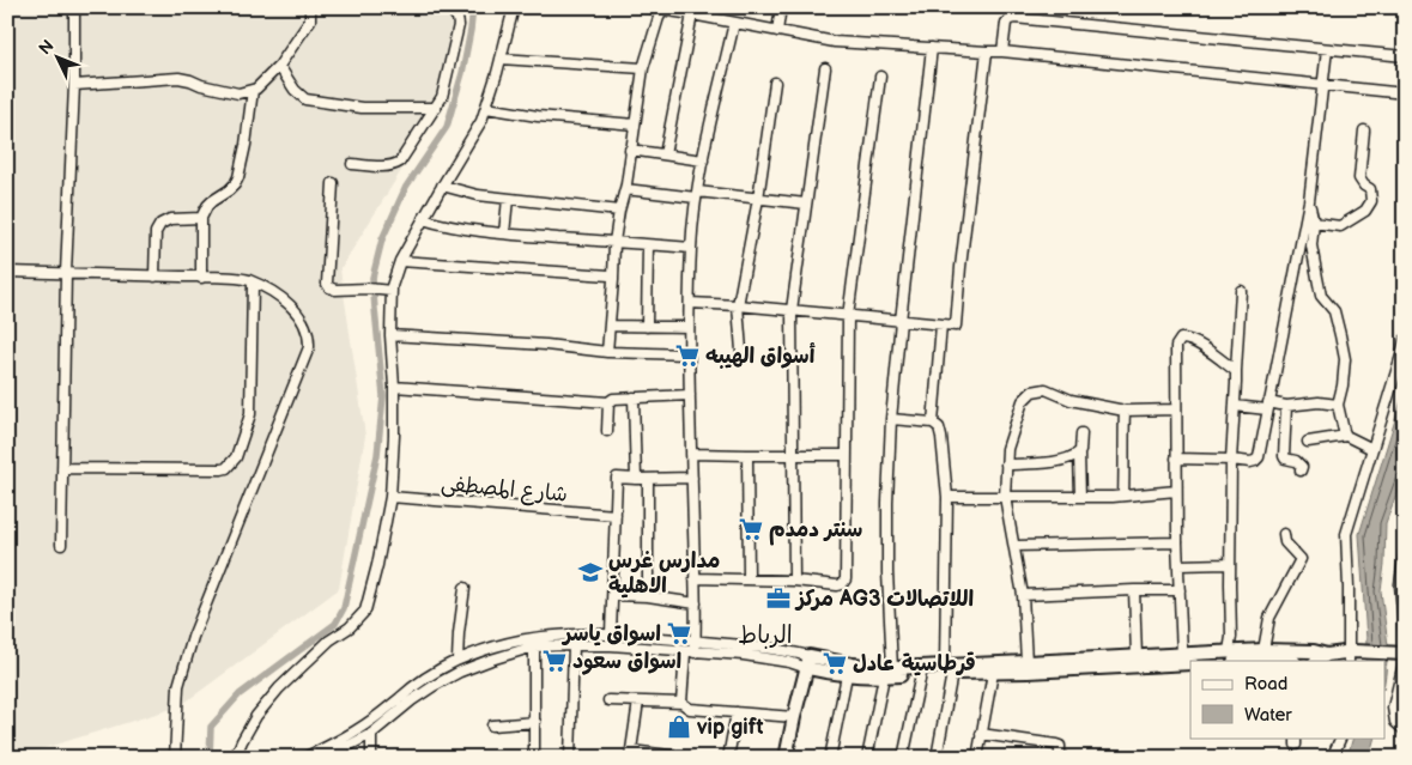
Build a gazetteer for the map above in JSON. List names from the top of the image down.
{
  "streets": {
    "street": ["شارع المصطفى"]
  },
  "districts": ["الرباط"],
  "places": {
    "supermarket": [
      "أسواق الهيبه",
      "سنتر دمدم",
      "اسواق ياسر",
      "اسواق سعود",
      "قرطاسية عادل"
    ],
    "school or university": ["مدارس غرس الاهلية"],
    "office": ["مركز AG3 اللاتصالات"],
    "shop": ["vip gift"]
  },
  "legend": ["Road", "Water"],
  "north": "top left"
}
